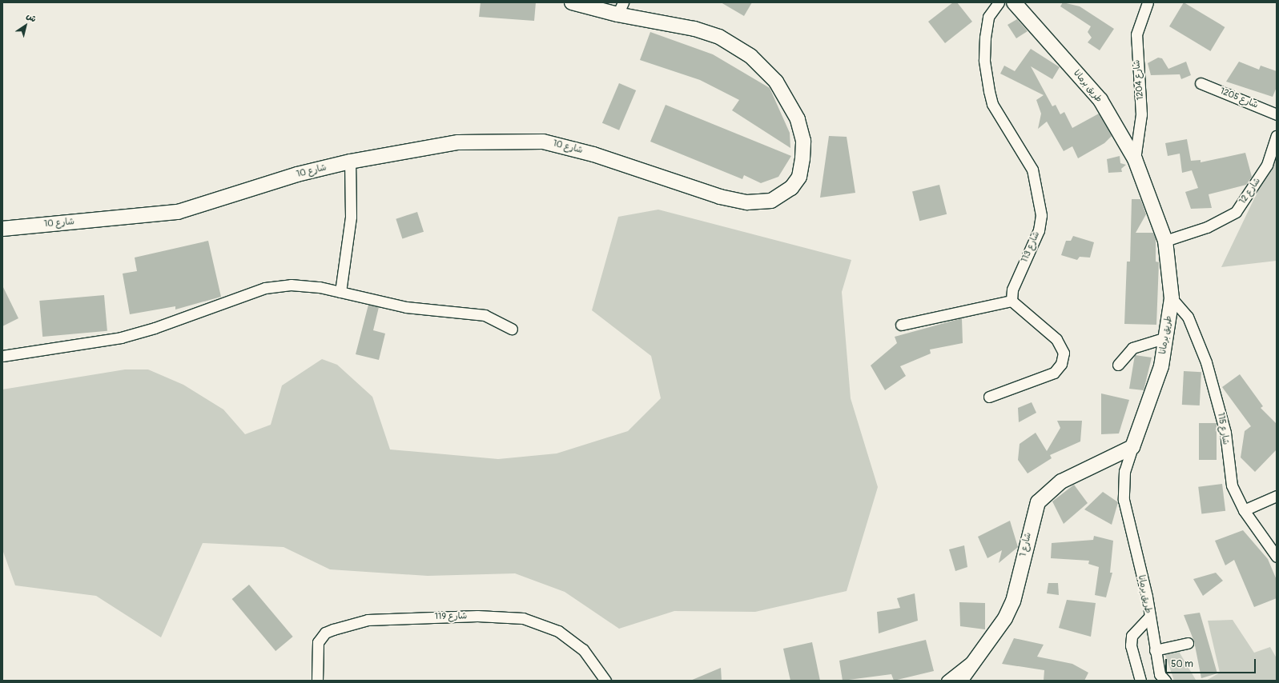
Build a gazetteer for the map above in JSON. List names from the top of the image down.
{
  "streets": {
    "main road": ["طريق برمانا", "شارع 10", "شارع 1"],
    "street": [
      "شارع 1204",
      "شارع 1205",
      "شارع 12",
      "شارع 113",
      "شارع 115",
      "شارع 119"
    ]
  },
  "crossings": [
    ["شارع 1204", "طريق برمانا"],
    ["طريق برمانا", "شارع 12"],
    ["طريق برمانا", "شارع 115"],
    ["طريق برمانا", "شارع 1"]
  ],
  "scale_bar": "50 m",
  "north": "top right"
}
